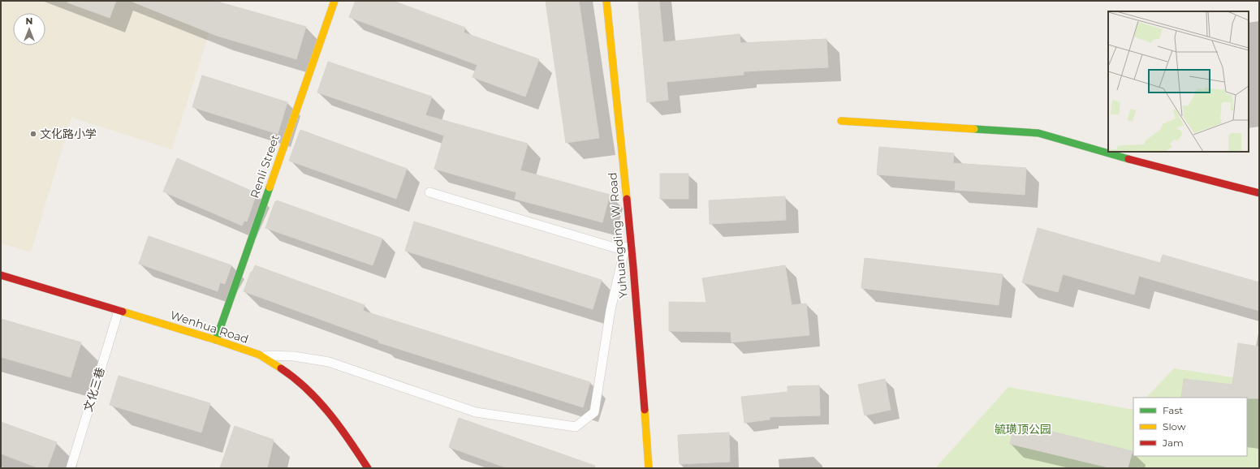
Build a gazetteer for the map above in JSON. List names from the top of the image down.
{
  "streets": {
    "street": ["Renli Street", "Yuhuangding W Road", "Wenhua Road"],
    "lane": ["文化三巷"]
  },
  "crossings": [
    ["Renli Street", "Wenhua Road"],
    ["Wenhua Road", "文化三巷"]
  ],
  "parks": ["毓璜顶公园"],
  "places": ["文化路小学"],
  "legend": ["Fast", "Slow", "Jam"],
  "north": "top"
}
